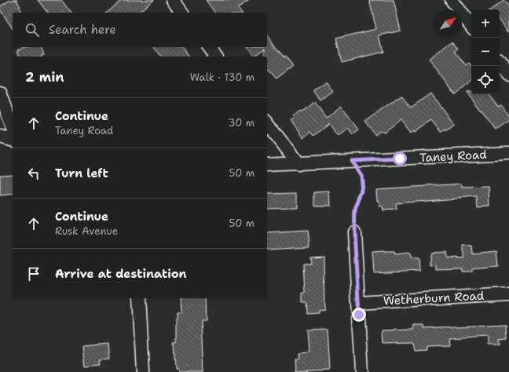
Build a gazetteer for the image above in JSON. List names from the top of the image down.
{
  "streets": {
    "street": ["Taney Road", "Wetherburn Road"]
  },
  "north": "top right",
  "page": {
    "map_buttons": ["+", "−"],
    "search": "Search here",
    "heading": ["2 min", "Walk · 130 m"],
    "list": [
      ["Continue", "Taney Road", "30 m"],
      ["Turn left", "50 m"],
      ["Continue", "Rusk Avenue", "50 m"],
      "Arrive at destination"
    ]
  }
}
